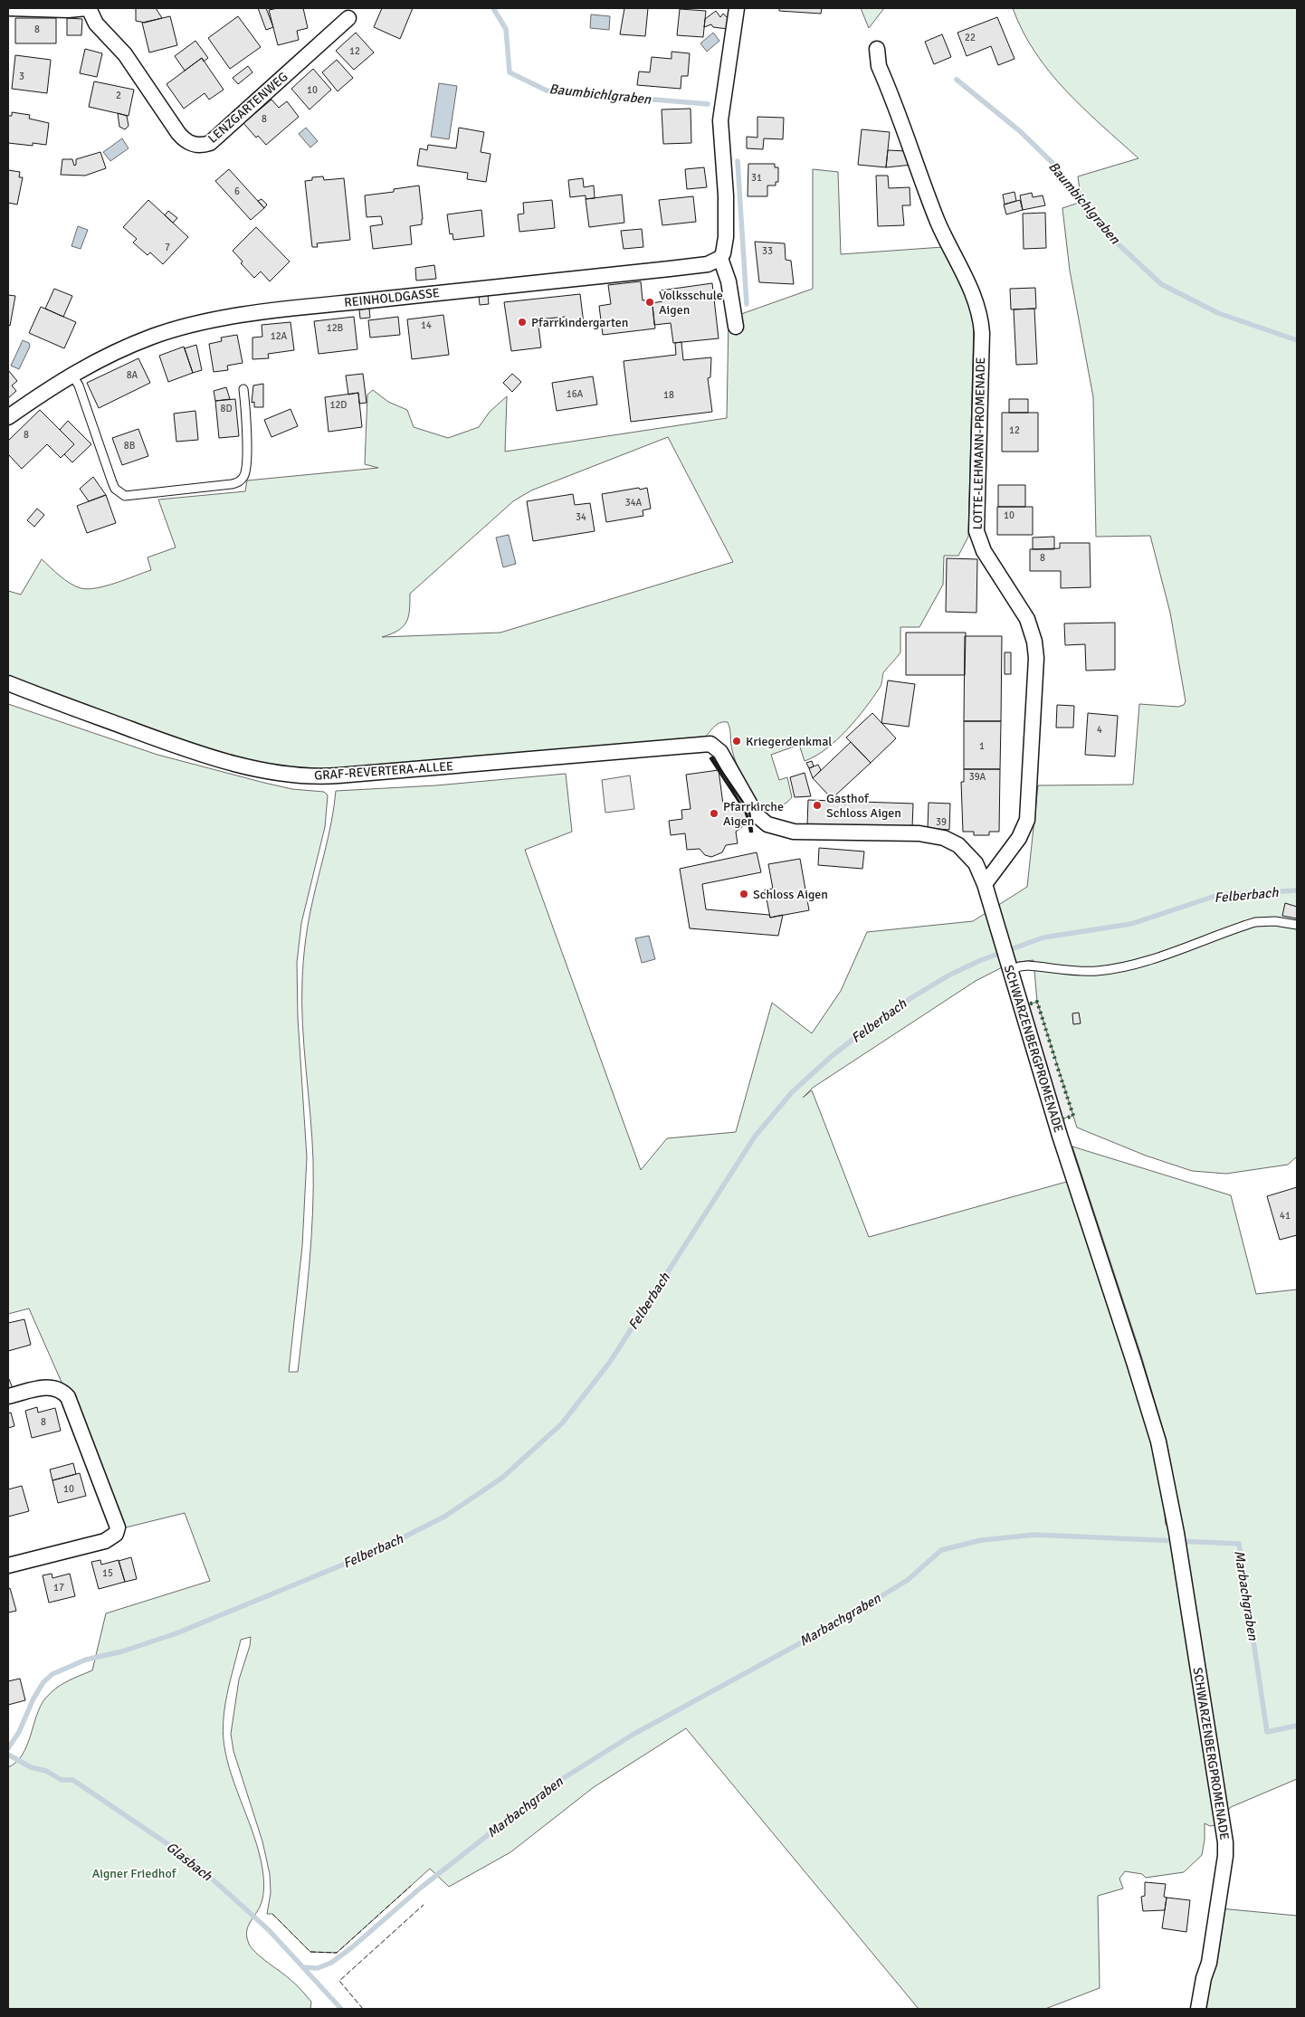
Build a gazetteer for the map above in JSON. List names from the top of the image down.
{
  "streets": {
    "street": [
      "LENZGARTENWEG",
      "REINHOLDGASSE",
      "LOTTE-LEHMANN-PROMENADE",
      "GRAF-REVERTERA-ALLEE",
      "SCHWARZENBERGPROMENADE"
    ]
  },
  "crossings": [
    ["LOTTE-LEHMANN-PROMENADE", "SCHWARZENBERGPROMENADE"],
    ["GRAF-REVERTERA-ALLEE", "SCHWARZENBERGPROMENADE"]
  ],
  "water": [
    "Baumbichlgraben",
    "Felberbach",
    "Marbachgraben",
    "Glasbach"
  ],
  "parks": ["Aigner Friedhof"],
  "places": [
    "Volksschule Aigen",
    "Pfarrkindergarten",
    "Kriegerdenkmal",
    "Gasthof Schloss Aigen",
    "Pfarrkirche Aigen",
    "Schloss Aigen"
  ],
  "house_numbers": [
    "8",
    "22",
    "12",
    "3",
    "10",
    "2",
    "8",
    "31",
    "6",
    "7",
    "33",
    "14",
    "12B",
    "12A",
    "8A",
    "16A",
    "18",
    "12D",
    "8D",
    "12",
    "8",
    "8B",
    "34A",
    "10",
    "34",
    "8",
    "4",
    "1",
    "39A",
    "39",
    "41",
    "8",
    "10",
    "15",
    "17"
  ]
}
